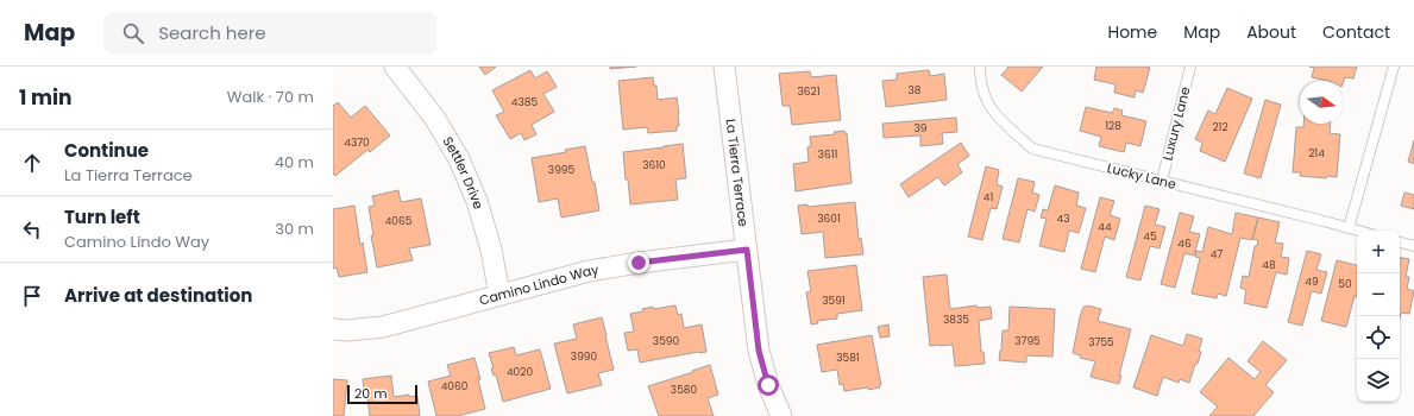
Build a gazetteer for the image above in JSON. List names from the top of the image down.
{
  "streets": {
    "street": ["La Tierra Terrace", "Settler Drive", "Camino Lindo Way"],
    "lane": ["Luxury Lane", "Lucky Lane"]
  },
  "crossings": [
    ["Luxury Lane", "Lucky Lane"],
    ["La Tierra Terrace", "Camino Lindo Way"],
    ["Settler Drive", "Camino Lindo Way"]
  ],
  "house_numbers": [
    "38",
    "3621",
    "4385",
    "128",
    "212",
    "39",
    "4370",
    "214",
    "3611",
    "3610",
    "3995",
    "41",
    "3601",
    "43",
    "4065",
    "44",
    "45",
    "46",
    "47",
    "48",
    "49",
    "50",
    "3591",
    "3835",
    "3590",
    "3795",
    "3755",
    "3990",
    "3581",
    "4020",
    "4060",
    "3580"
  ],
  "scale_bar": "20 m",
  "north": "right",
  "page": {
    "header": "Map",
    "search": "Search here",
    "nav": [
      "Home",
      "Map",
      "About",
      "Contact"
    ],
    "heading": ["1 min", "Walk · 70 m"],
    "list": [
      ["Continue", "La Tierra Terrace", "40 m"],
      ["Turn left", "Camino Lindo Way", "30 m"],
      "Arrive at destination"
    ],
    "map_buttons": ["+", "−"],
    "scale": "20 m"
  }
}
